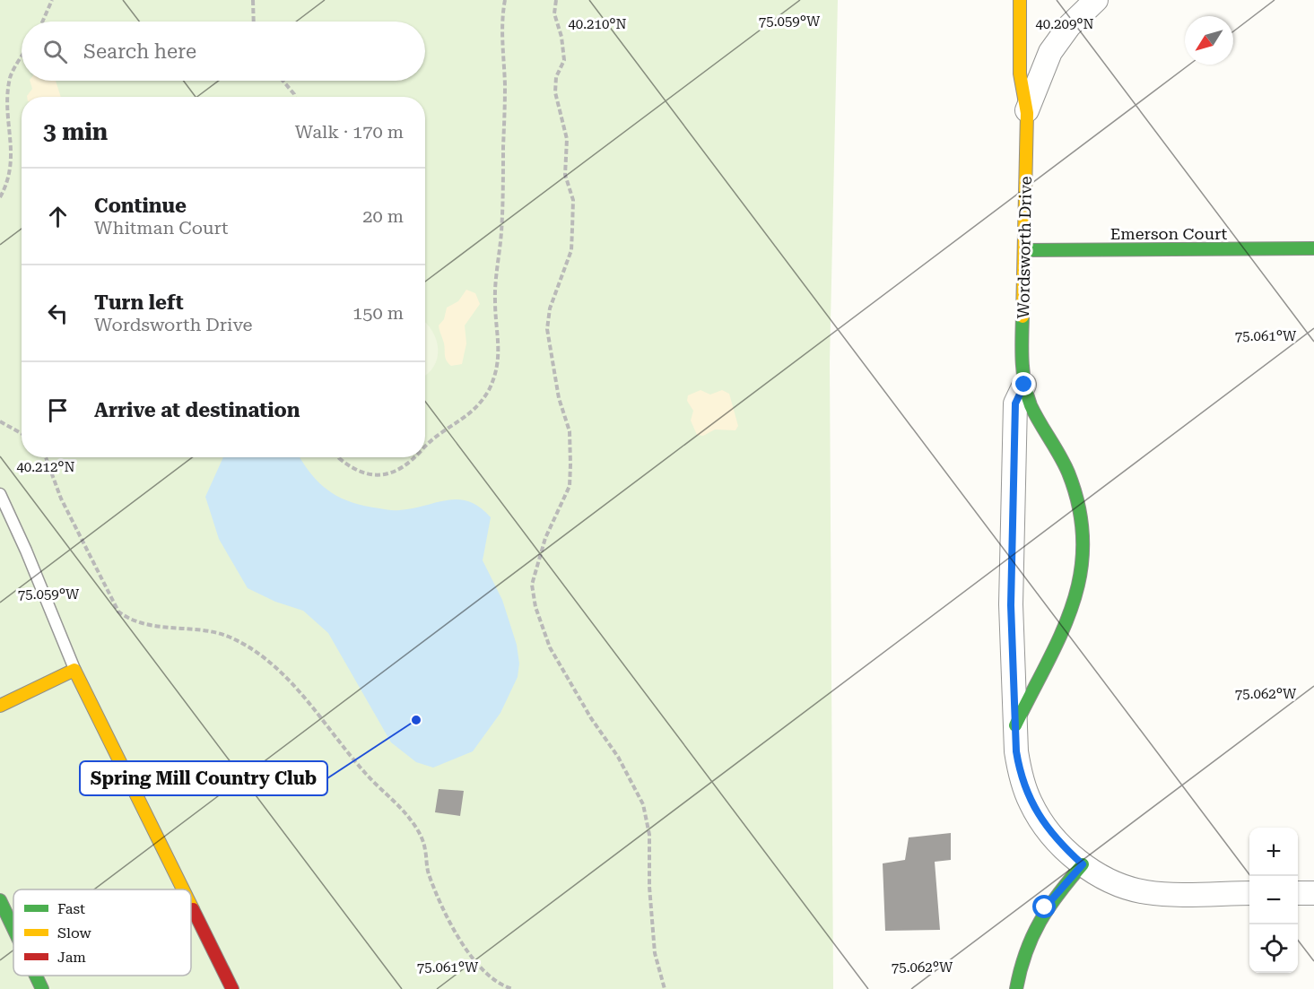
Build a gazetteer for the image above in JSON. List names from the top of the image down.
{
  "streets": {
    "street": ["Emerson Court", "Wordsworth Drive"]
  },
  "crossings": [
    ["Emerson Court", "Wordsworth Drive"]
  ],
  "places": ["Spring Mill Country Club"],
  "legend": ["Fast", "Slow", "Jam"],
  "north": "bottom left",
  "page": {
    "search": "Search here",
    "heading": ["3 min", "Walk · 170 m"],
    "list": [
      ["Continue", "Whitman Court", "20 m"],
      ["Turn left", "Wordsworth Drive", "150 m"],
      "Arrive at destination"
    ],
    "map_buttons": ["+", "−"]
  },
  "coordinates": [
    "75.059°W",
    "40.210°N",
    "40.209°N",
    "75.061°W",
    "40.212°N",
    "75.062°W"
  ]
}
